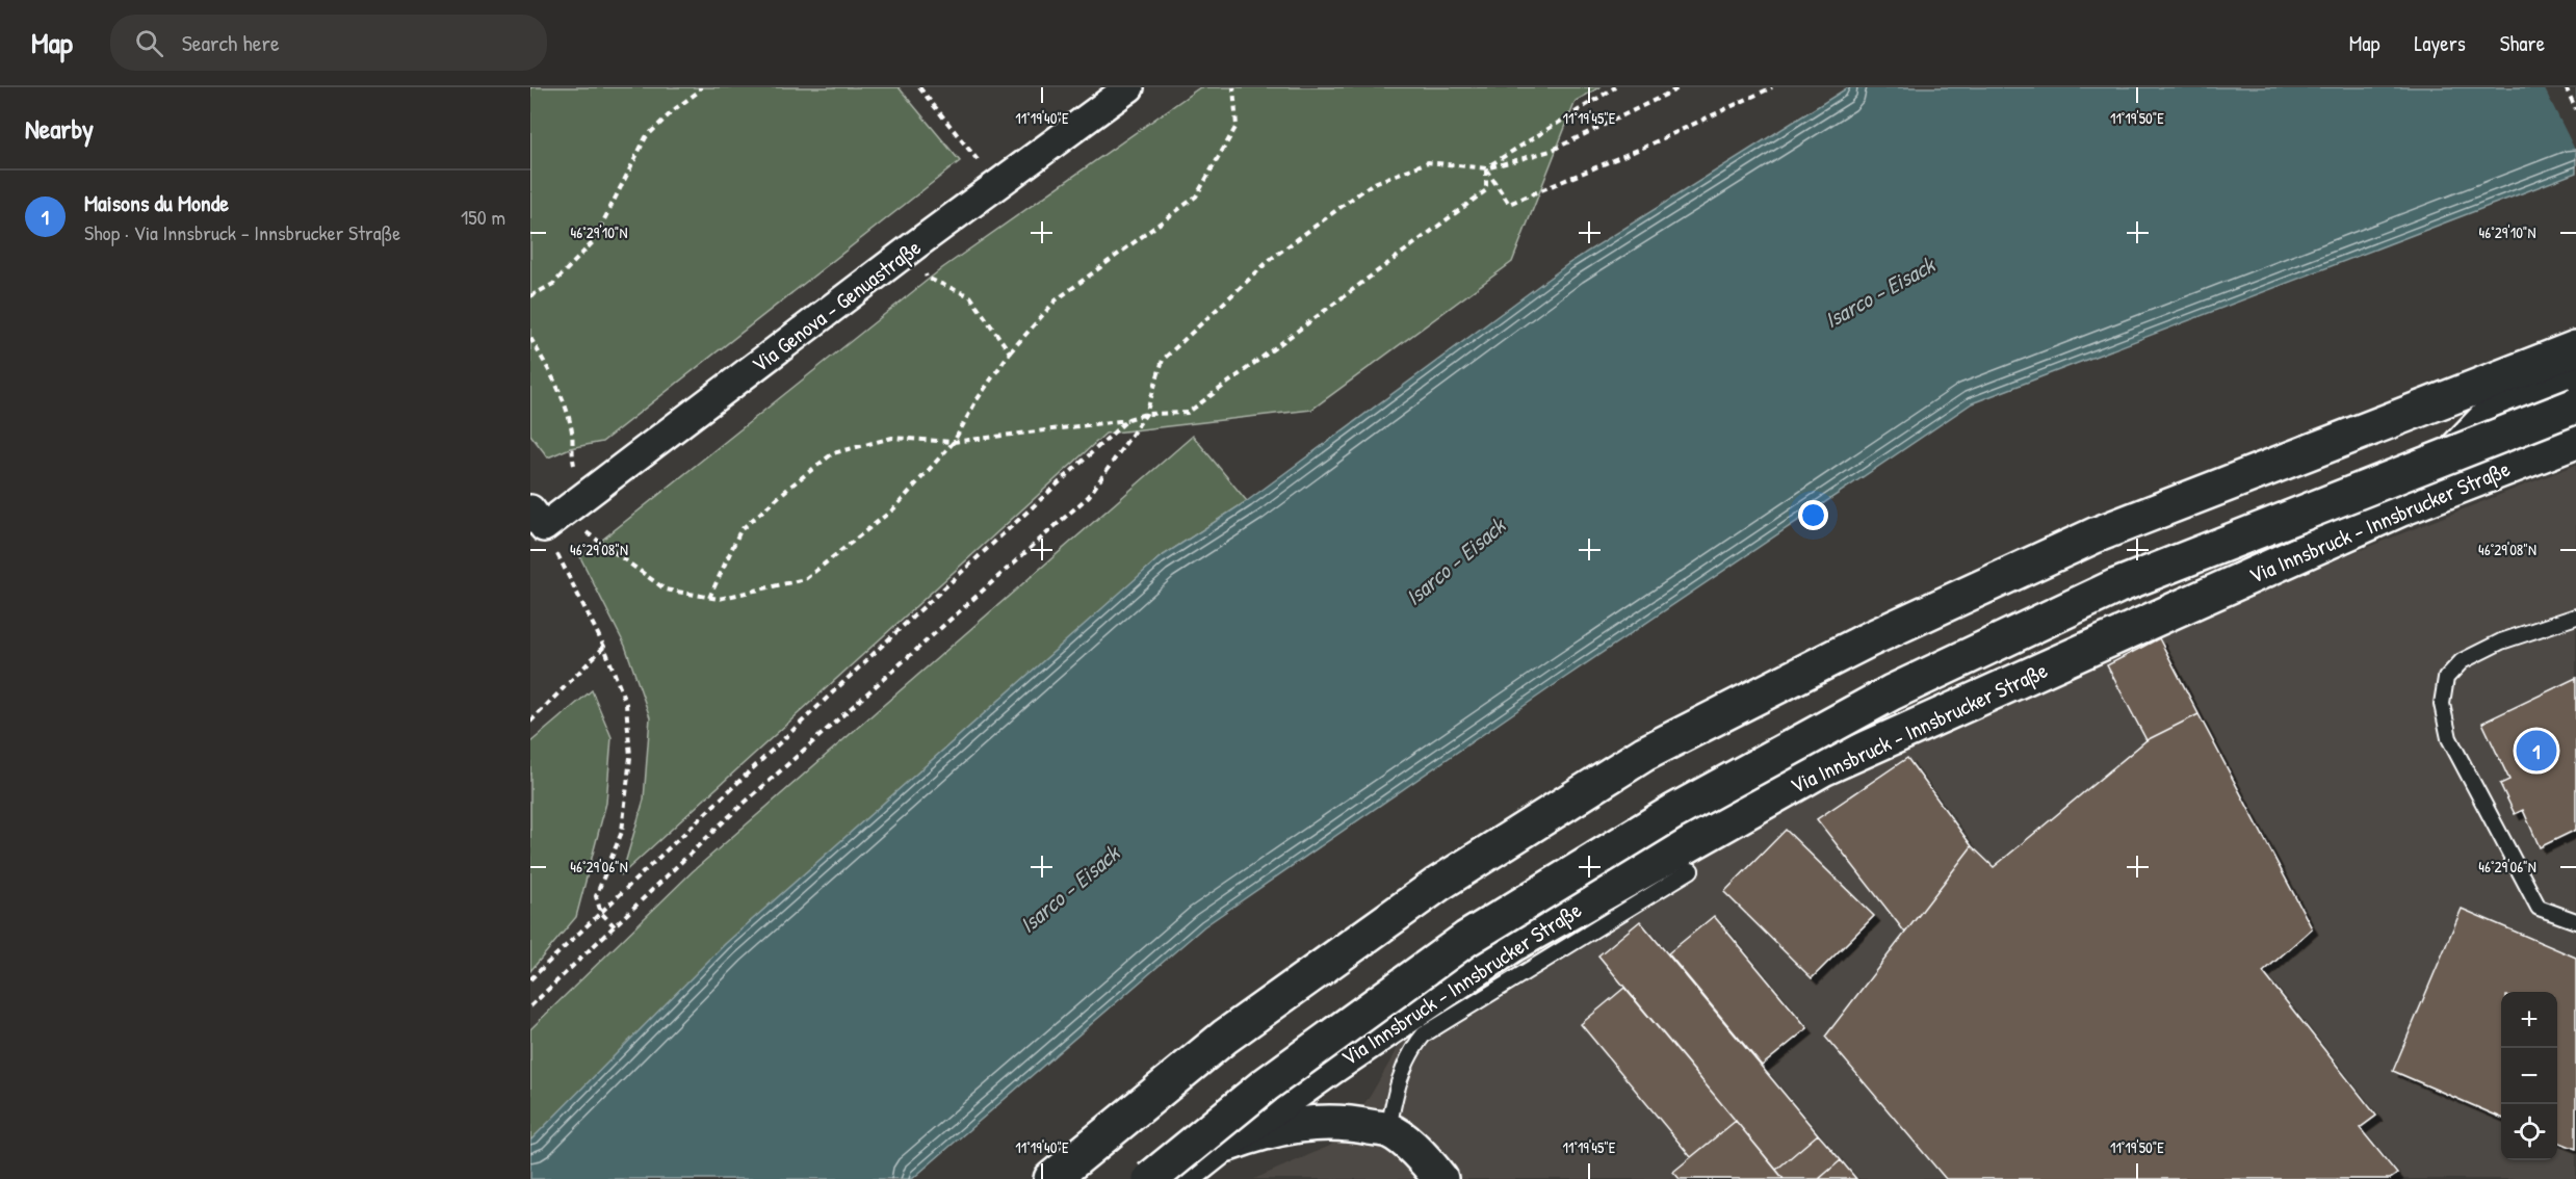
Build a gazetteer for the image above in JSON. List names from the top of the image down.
{
  "streets": {
    "main road": ["Via Innsbruck - Innsbrucker Straße"],
    "street": ["Via Genova - Genuastraße"]
  },
  "water": ["Isarco - Eisack"],
  "page": {
    "header": "Map",
    "search": "Search here",
    "nav": ["Map", "Layers", "Share"],
    "heading": "Nearby",
    "list": [
      {
        "mark": "1",
        "name": "Maisons du Monde",
        "note": "Shop · Via Innsbruck - Innsbrucker Straße",
        "value": "150 m"
      }
    ],
    "pins": "1",
    "map_buttons": ["+", "−"]
  },
  "coordinates": [
    "11°19'40\"E",
    "11°19'45\"E",
    "11°19'50\"E",
    "46°29'10\"N",
    "46°29'08\"N",
    "46°29'06\"N"
  ]
}
